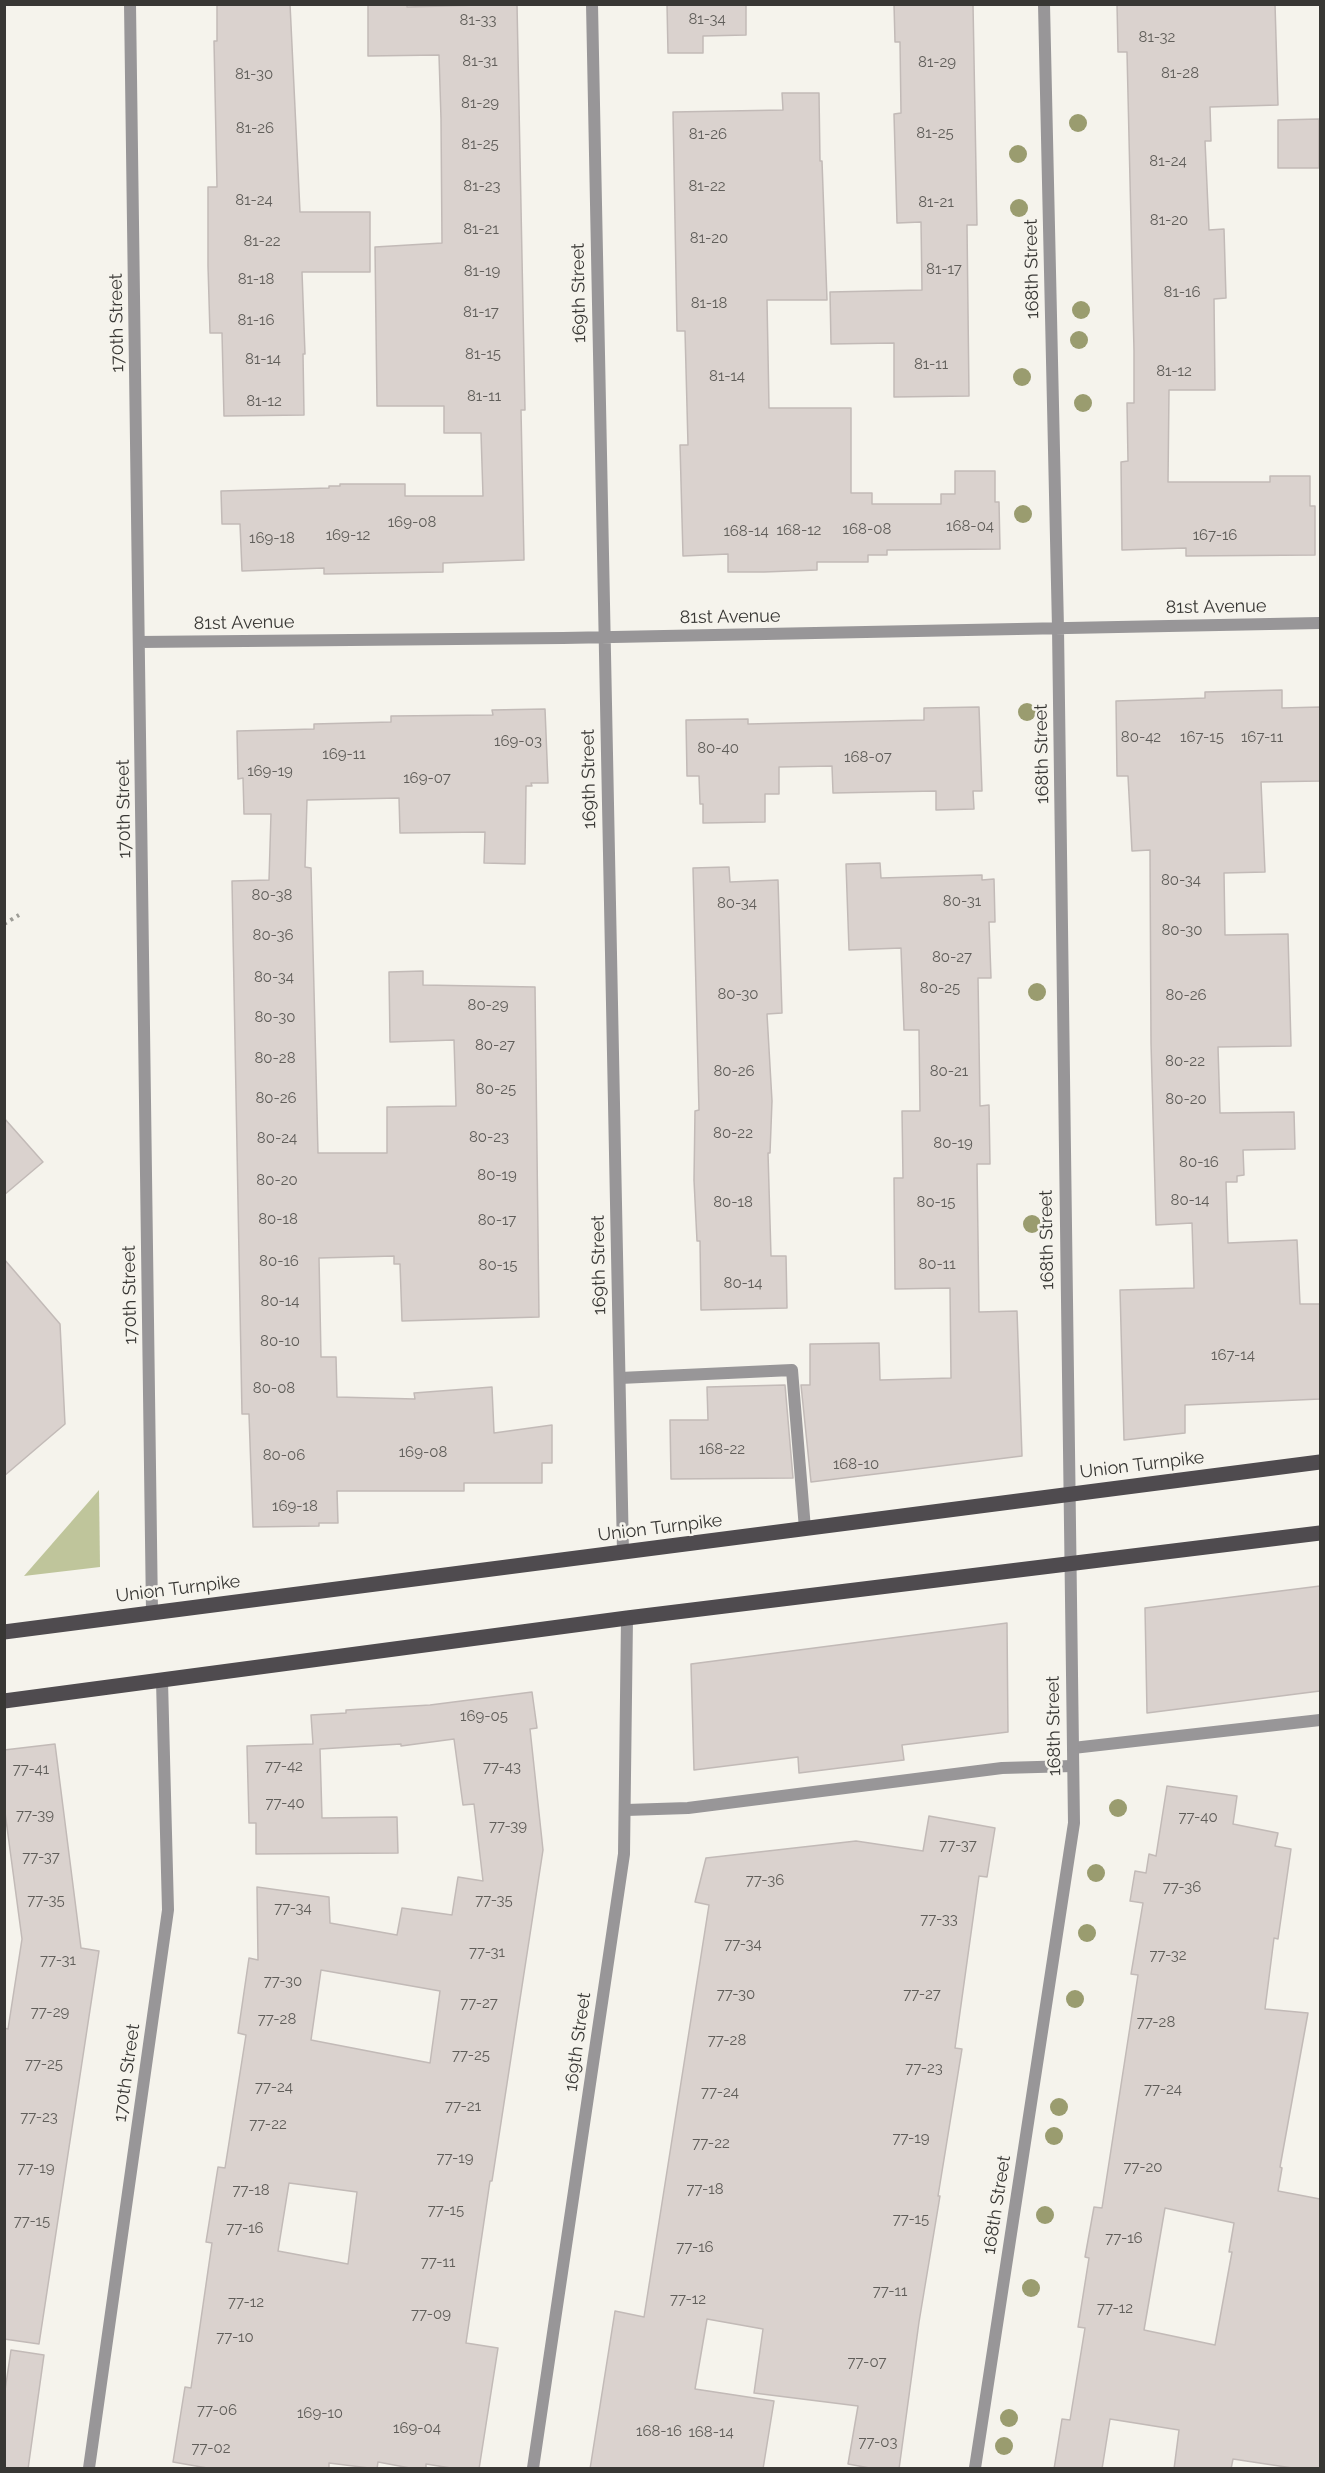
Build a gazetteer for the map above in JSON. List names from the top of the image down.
{
  "streets": {
    "main road": ["Union Turnpike"],
    "street": [
      "168th Street",
      "169th Street",
      "170th Street",
      "81st Avenue"
    ]
  },
  "crossings": [
    ["168th Street", "81st Avenue"],
    ["168th Street", "Union Turnpike"],
    ["169th Street", "81st Avenue"],
    ["169th Street", "Union Turnpike"],
    ["170th Street", "81st Avenue"],
    ["170th Street", "Union Turnpike"]
  ],
  "house_numbers": [
    "81-34",
    "81-33",
    "81-32",
    "81-31",
    "81-29",
    "81-28",
    "81-30",
    "81-29",
    "81-26",
    "81-25",
    "81-26",
    "81-25",
    "81-24",
    "81-23",
    "81-22",
    "81-24",
    "81-21",
    "81-20",
    "81-21",
    "81-20",
    "81-22",
    "81-17",
    "81-19",
    "81-18",
    "81-16",
    "81-18",
    "81-17",
    "81-16",
    "81-15",
    "81-14",
    "81-11",
    "81-12",
    "81-14",
    "81-11",
    "81-12",
    "169-08",
    "168-04",
    "168-08",
    "168-12",
    "168-14",
    "169-12",
    "167-16",
    "169-18",
    "80-42",
    "167-15",
    "167-11",
    "169-03",
    "80-40",
    "169-11",
    "168-07",
    "169-19",
    "169-07",
    "80-34",
    "80-38",
    "80-31",
    "80-34",
    "80-30",
    "80-36",
    "80-27",
    "80-34",
    "80-25",
    "80-30",
    "80-26",
    "80-29",
    "80-30",
    "80-27",
    "80-28",
    "80-22",
    "80-26",
    "80-21",
    "80-25",
    "80-26",
    "80-20",
    "80-22",
    "80-23",
    "80-24",
    "80-19",
    "80-16",
    "80-19",
    "80-20",
    "80-14",
    "80-18",
    "80-15",
    "80-18",
    "80-17",
    "80-16",
    "80-11",
    "80-15",
    "80-14",
    "80-14",
    "80-10",
    "167-14",
    "80-08",
    "168-22",
    "169-08",
    "80-06",
    "168-10",
    "169-18",
    "169-05",
    "77-42",
    "77-43",
    "77-41",
    "77-40",
    "77-39",
    "77-40",
    "77-39",
    "77-37",
    "77-37",
    "77-36",
    "77-36",
    "77-35",
    "77-35",
    "77-34",
    "77-33",
    "77-34",
    "77-31",
    "77-32",
    "77-31",
    "77-30",
    "77-30",
    "77-27",
    "77-27",
    "77-29",
    "77-28",
    "77-28",
    "77-28",
    "77-25",
    "77-25",
    "77-23",
    "77-24",
    "77-24",
    "77-24",
    "77-21",
    "77-23",
    "77-22",
    "77-19",
    "77-22",
    "77-19",
    "77-20",
    "77-19",
    "77-18",
    "77-18",
    "77-15",
    "77-15",
    "77-15",
    "77-16",
    "77-16",
    "77-16",
    "77-11",
    "77-11",
    "77-12",
    "77-12",
    "77-12",
    "77-09",
    "77-10",
    "77-07",
    "77-06",
    "169-10",
    "169-04",
    "168-16",
    "168-14",
    "77-03",
    "77-02"
  ]
}
